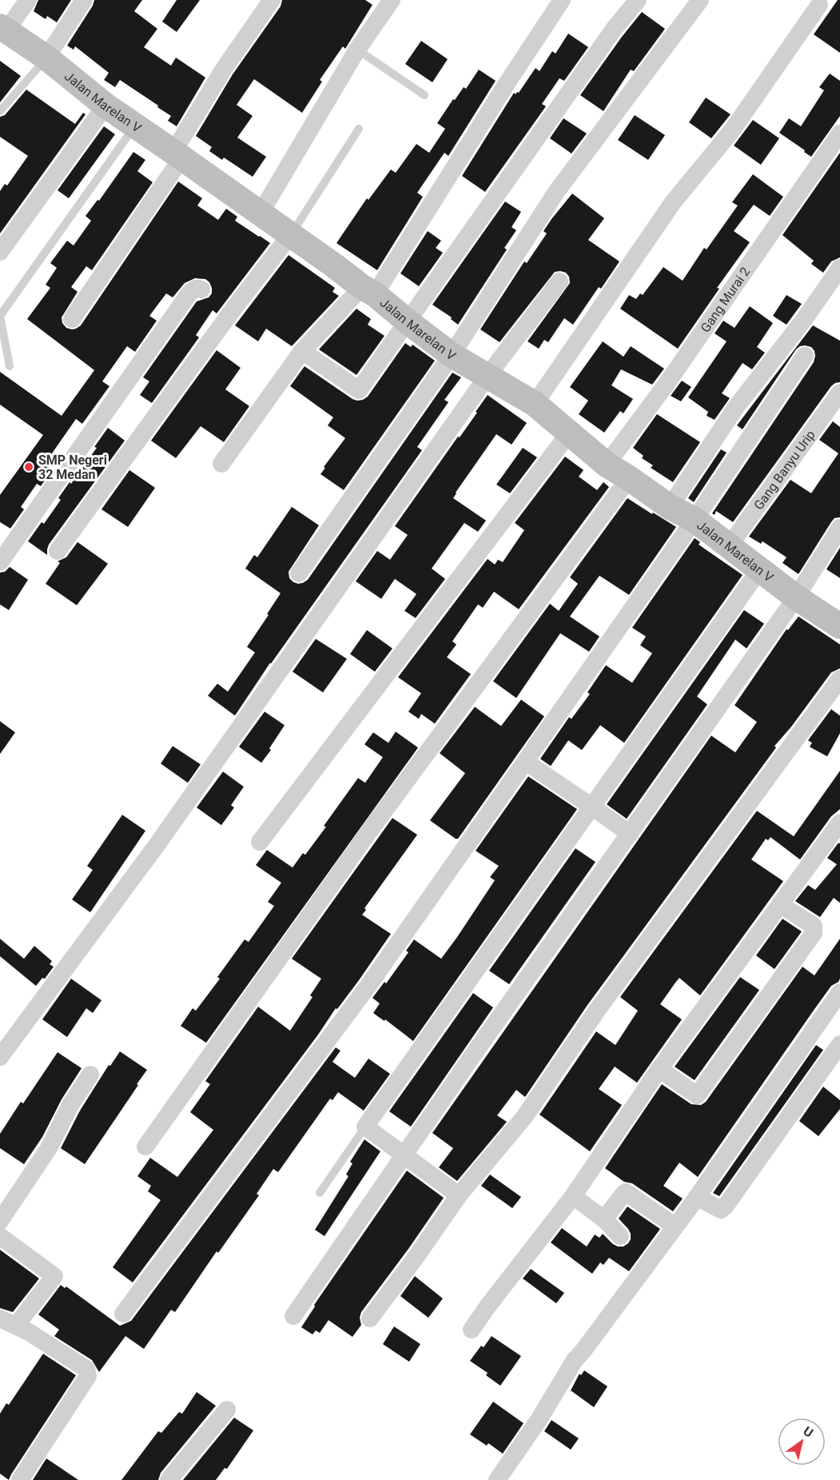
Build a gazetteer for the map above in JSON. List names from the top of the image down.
{
  "streets": {
    "street": ["Jalan Marelan V", "Gang Murai 2", "Gang Banyu Urip"]
  },
  "crossings": [
    ["Jalan Marelan V", "Gang Murai 2"],
    ["Jalan Marelan V", "Gang Banyu Urip"]
  ],
  "places": ["SMP Negeri 32 Medan"],
  "north": "top right"
}
